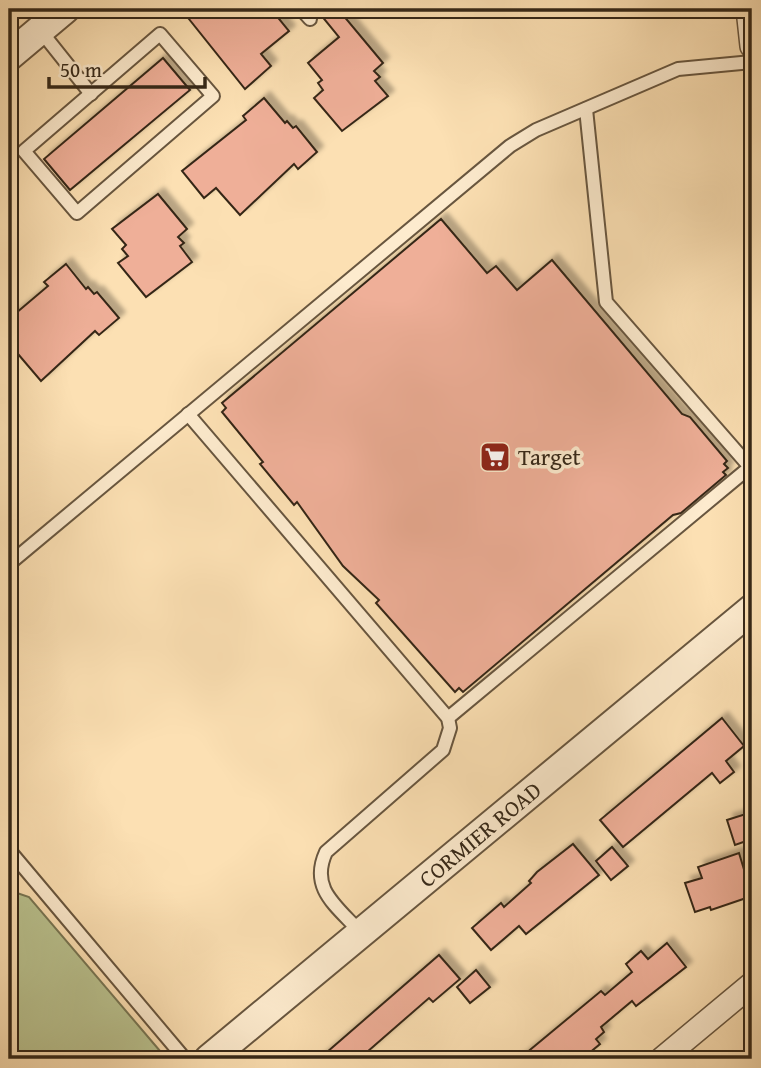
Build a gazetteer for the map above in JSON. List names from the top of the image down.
{
  "streets": {
    "street": ["CORMIER ROAD"]
  },
  "places": {
    "supermarket": ["Target"]
  },
  "scale_bar": "50 m"
}
